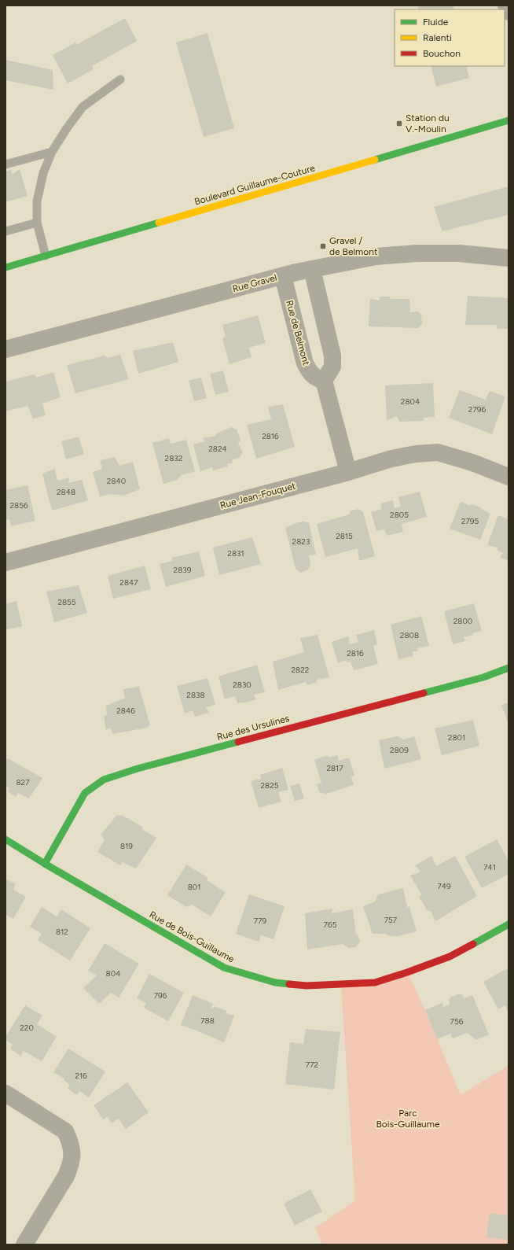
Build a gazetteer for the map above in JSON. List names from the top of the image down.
{
  "streets": {
    "street": [
      "Boulevard Guillaume-Couture",
      "Rue Gravel",
      "Rue de Belmont",
      "Rue Jean-Fouquet",
      "Rue des Ursulines",
      "Rue de Bois-Guillaume"
    ]
  },
  "crossings": [
    ["Rue Gravel", "Rue de Belmont"],
    ["Rue des Ursulines", "Rue de Bois-Guillaume"]
  ],
  "parks": ["Parc Bois-Guillaume"],
  "places": {
    "transit": ["Station du V.-Moulin", "Gravel / de Belmont"]
  },
  "house_numbers": [
    "2804",
    "2796",
    "2816",
    "2824",
    "2832",
    "2840",
    "2848",
    "2856",
    "2805",
    "2795",
    "2815",
    "2823",
    "2831",
    "2839",
    "2847",
    "2855",
    "2800",
    "2808",
    "2816",
    "2822",
    "2830",
    "2838",
    "2846",
    "2801",
    "2809",
    "2817",
    "827",
    "2825",
    "819",
    "741",
    "749",
    "801",
    "757",
    "779",
    "765",
    "812",
    "804",
    "796",
    "788",
    "756",
    "220",
    "772",
    "216"
  ],
  "legend": ["Fluide", "Ralenti", "Bouchon"]
}
